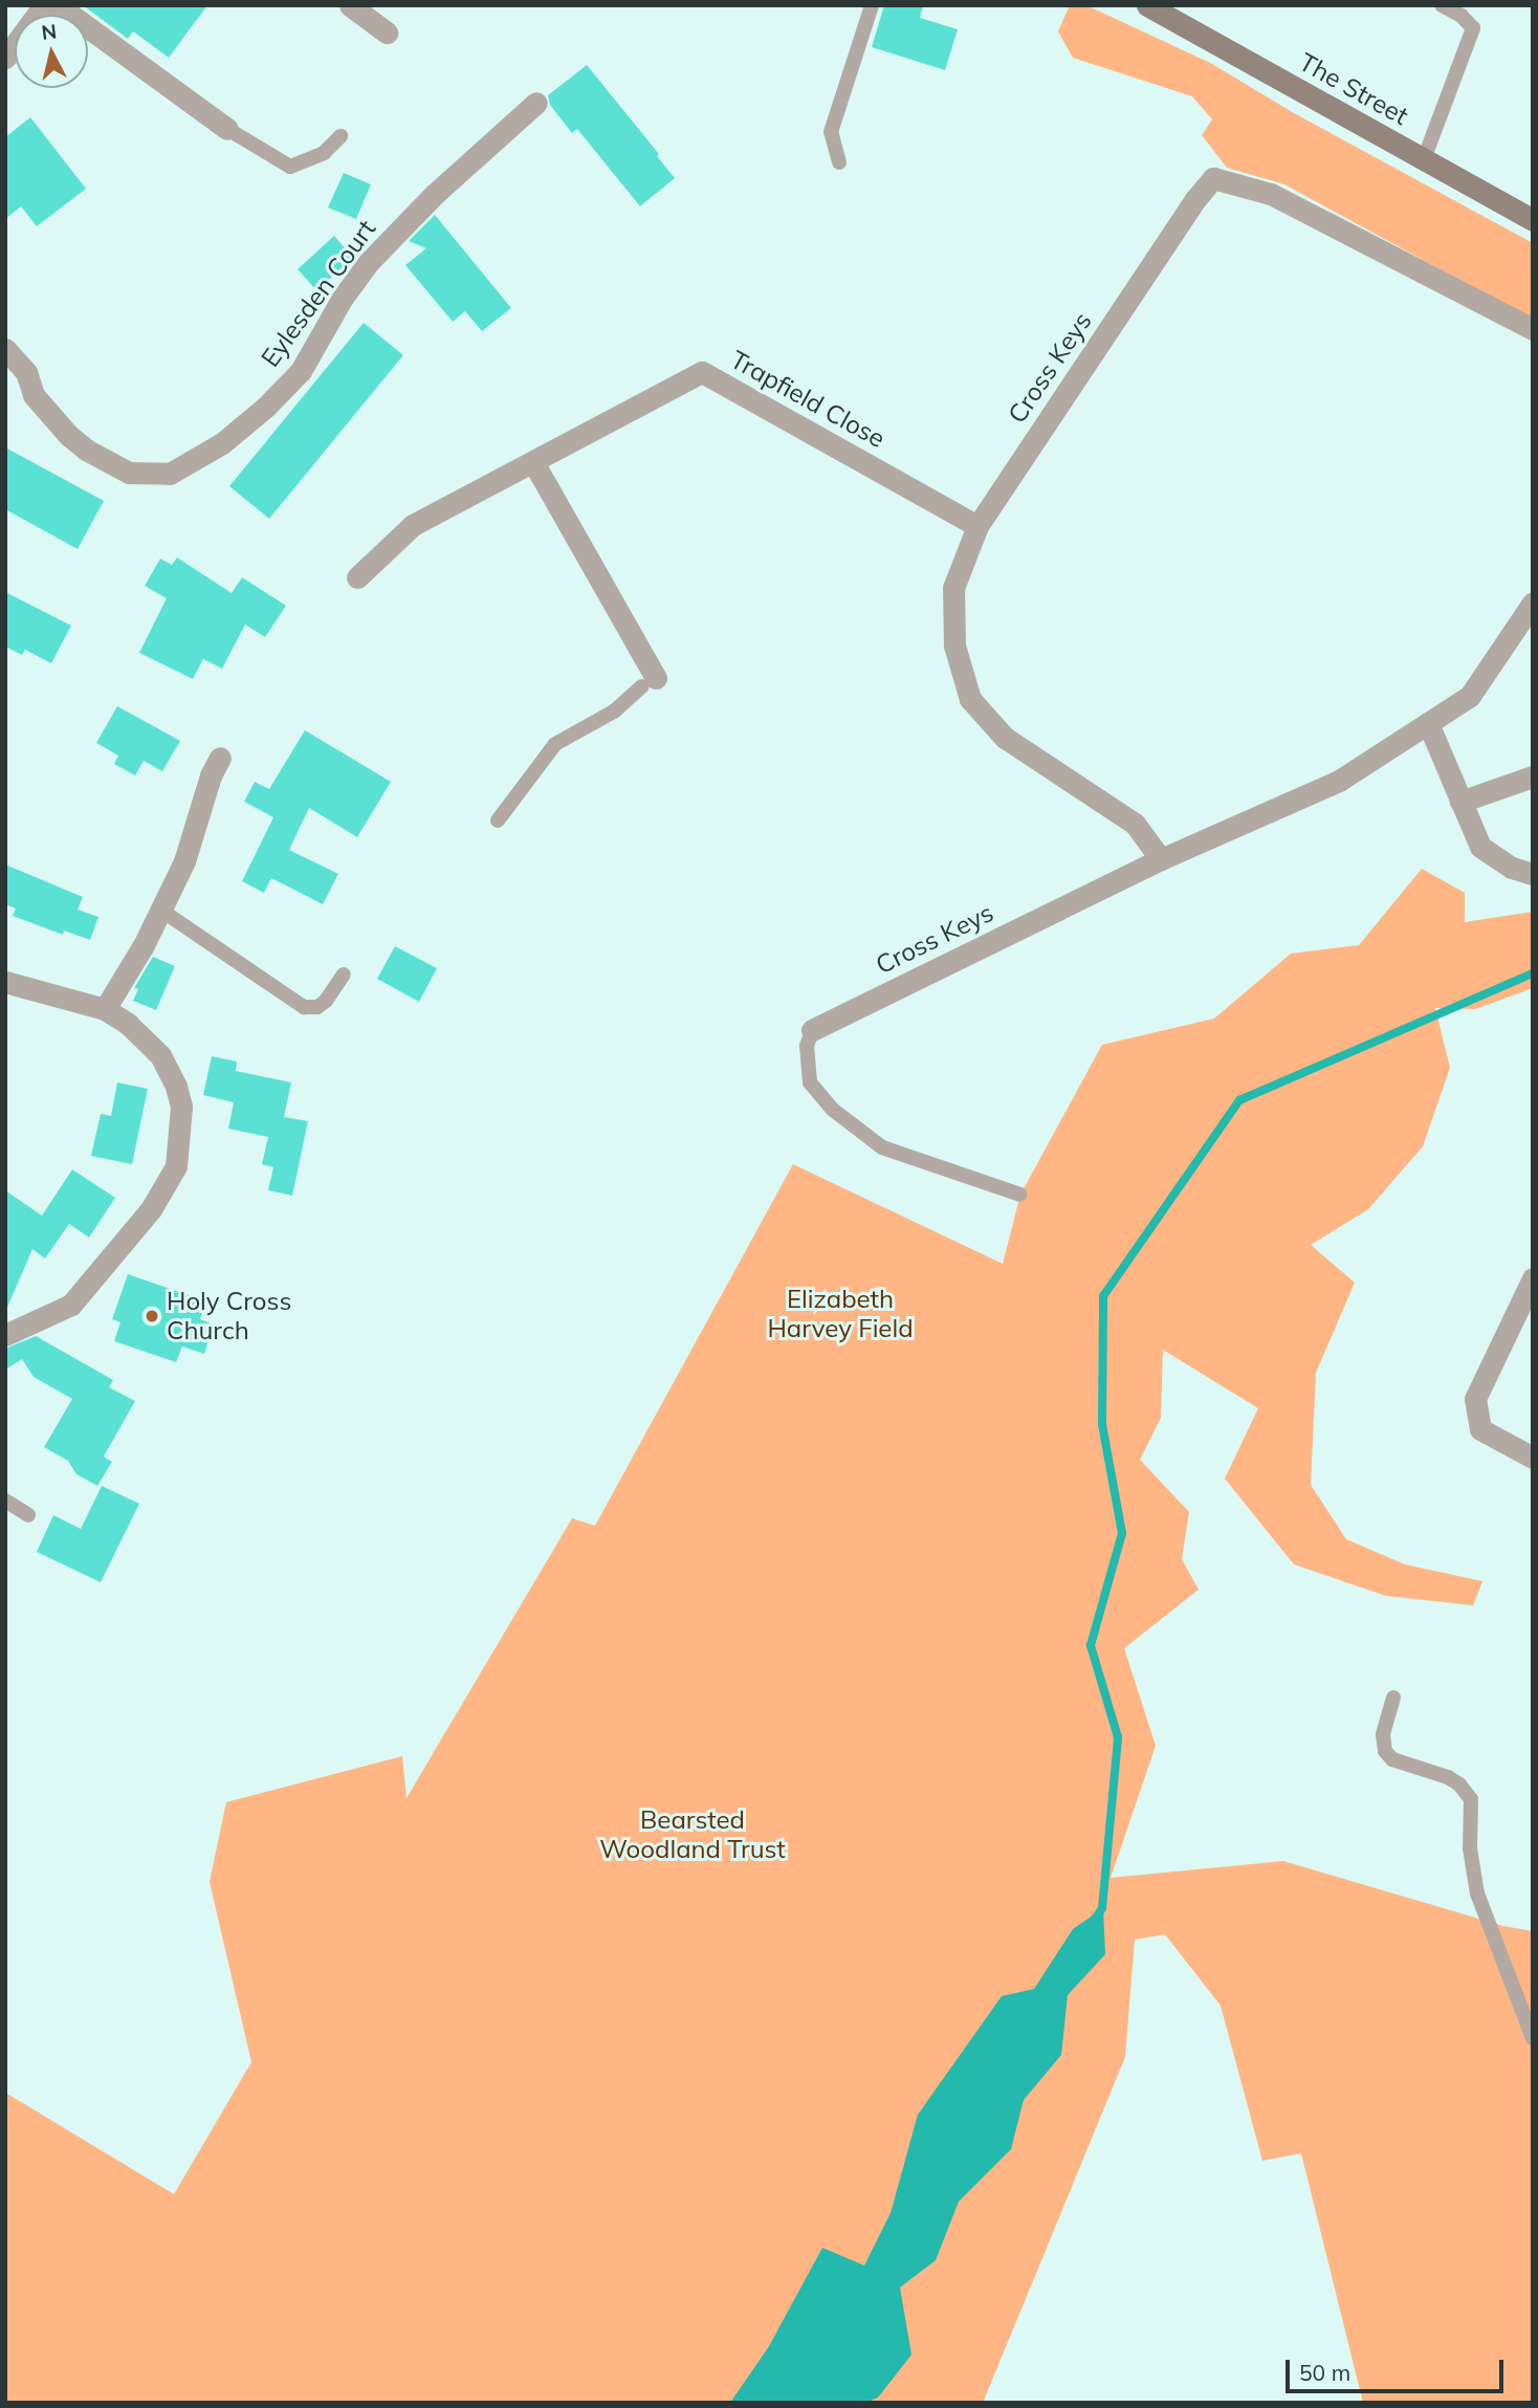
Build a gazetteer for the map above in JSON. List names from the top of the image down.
{
  "streets": {
    "street": [
      "The Street",
      "Eylesden Court",
      "Cross Keys",
      "Trapfield Close"
    ]
  },
  "crossings": [
    ["Cross Keys", "Trapfield Close"]
  ],
  "parks": ["Elizabeth Harvey Field", "Bearsted Woodland Trust"],
  "places": ["Holy Cross Church"],
  "scale_bar": "50 m",
  "north": "top"
}
